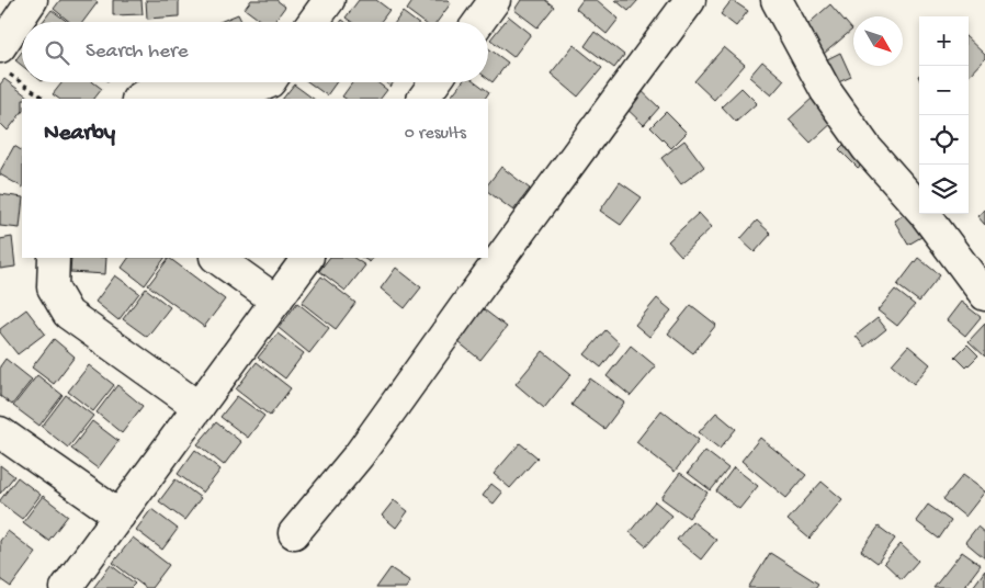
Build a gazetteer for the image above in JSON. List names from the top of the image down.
{
  "north": "bottom right",
  "page": {
    "map_buttons": ["+", "−"],
    "search": "Search here",
    "heading": ["Nearby", "0 results"]
  }
}
